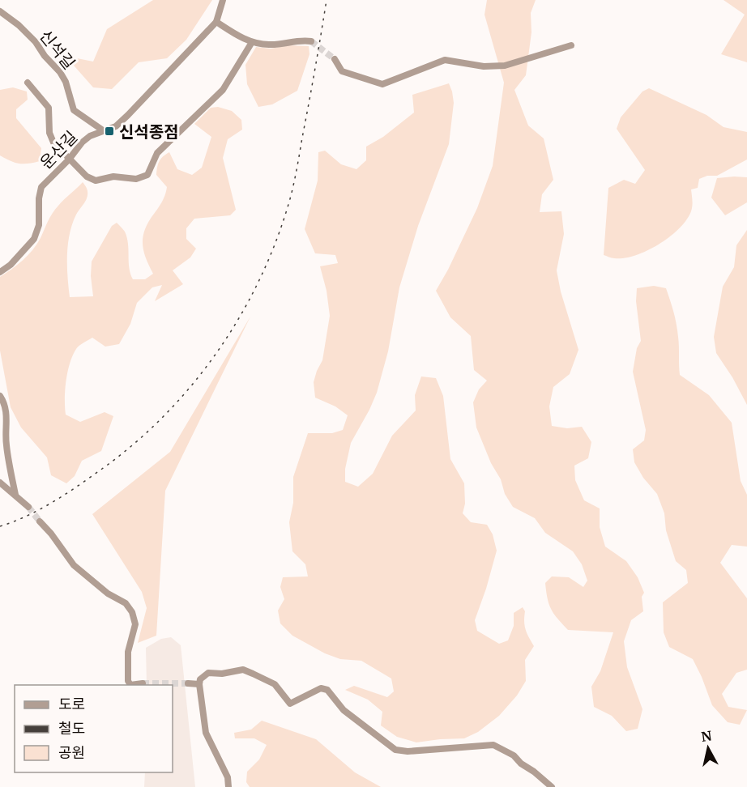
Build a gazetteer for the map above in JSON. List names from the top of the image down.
{
  "streets": {
    "street": ["신석길", "운산길"]
  },
  "crossings": [
    ["신석길", "운산길"]
  ],
  "places": {
    "transit": ["신석종점"]
  },
  "legend": ["도로", "철도", "공원"],
  "north": "top"
}
